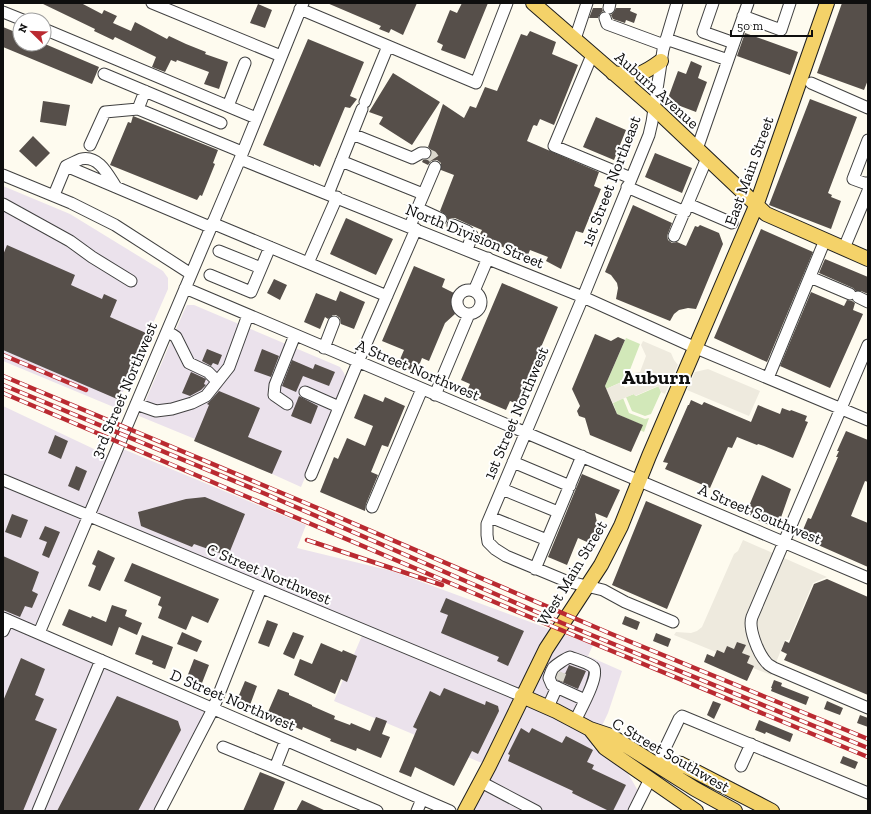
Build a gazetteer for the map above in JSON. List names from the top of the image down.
{
  "streets": {
    "main road": [
      "Auburn Avenue",
      "East Main Street",
      "West Main Street",
      "C Street Southwest"
    ],
    "street": [
      "1st Street Northeast",
      "North Division Street",
      "A Street Northwest",
      "3rd Street Northwest",
      "1st Street Northwest",
      "A Street Southwest",
      "C Street Northwest",
      "D Street Northwest"
    ]
  },
  "crossings": [
    ["Auburn Avenue", "East Main Street"],
    ["Auburn Avenue", "1st Street Northeast"],
    ["East Main Street", "North Division Street"],
    ["East Main Street", "West Main Street"],
    ["1st Street Northeast", "North Division Street"],
    ["1st Street Northeast", "1st Street Northwest"],
    ["North Division Street", "3rd Street Northwest"],
    ["North Division Street", "1st Street Northwest"],
    ["North Division Street", "West Main Street"],
    ["A Street Northwest", "3rd Street Northwest"],
    ["A Street Northwest", "1st Street Northwest"],
    ["A Street Northwest", "A Street Southwest"],
    ["A Street Northwest", "West Main Street"],
    ["3rd Street Northwest", "C Street Northwest"],
    ["3rd Street Northwest", "D Street Northwest"],
    ["A Street Southwest", "West Main Street"],
    ["West Main Street", "C Street Northwest"],
    ["West Main Street", "C Street Southwest"],
    ["C Street Northwest", "C Street Southwest"]
  ],
  "districts": ["Auburn"],
  "scale_bar": "50 m",
  "north": "top left"
}
